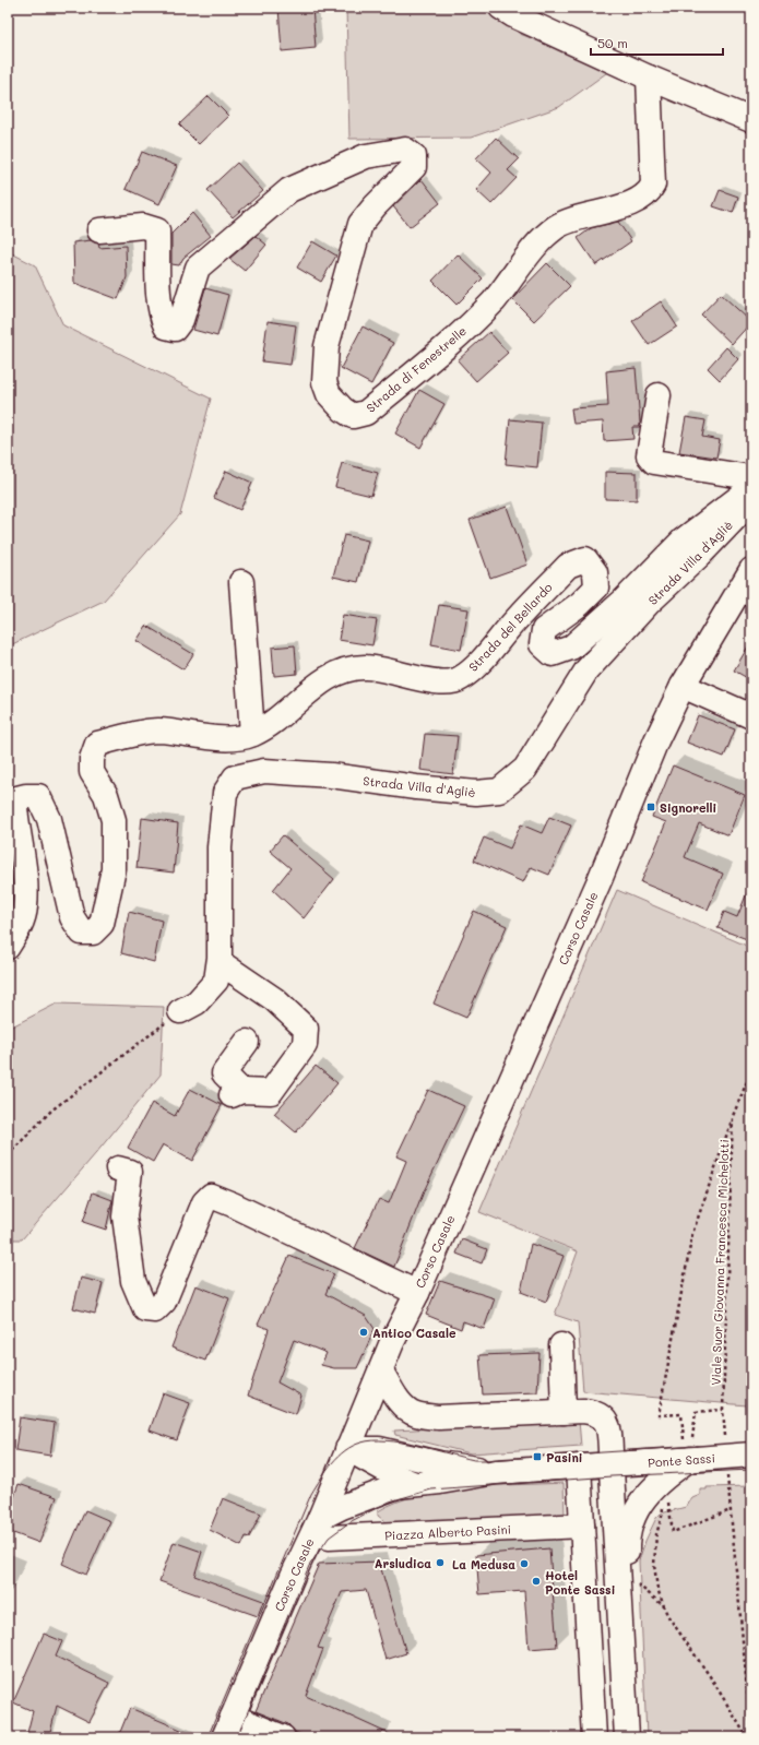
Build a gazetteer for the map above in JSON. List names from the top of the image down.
{
  "streets": {
    "street": [
      "Strada di Fenestrelle",
      "Strada Villa d'Agliè",
      "Strada del Bellardo",
      "Corso Casale",
      "Ponte Sassi",
      "Piazza Alberto Pasini"
    ],
    "path": ["Viale Suor Giovanna Francesca Michelotti"]
  },
  "crossings": [
    ["Corso Casale", "Piazza Alberto Pasini"],
    ["Viale Suor Giovanna Francesca Michelotti", "Ponte Sassi"]
  ],
  "places": {
    "transit": ["Signorelli", "Pasini"],
    "other": [
      "Antico Casale",
      "Arsludica",
      "La Medusa",
      "Hotel Ponte Sassi"
    ]
  },
  "scale_bar": "50 m"
}
